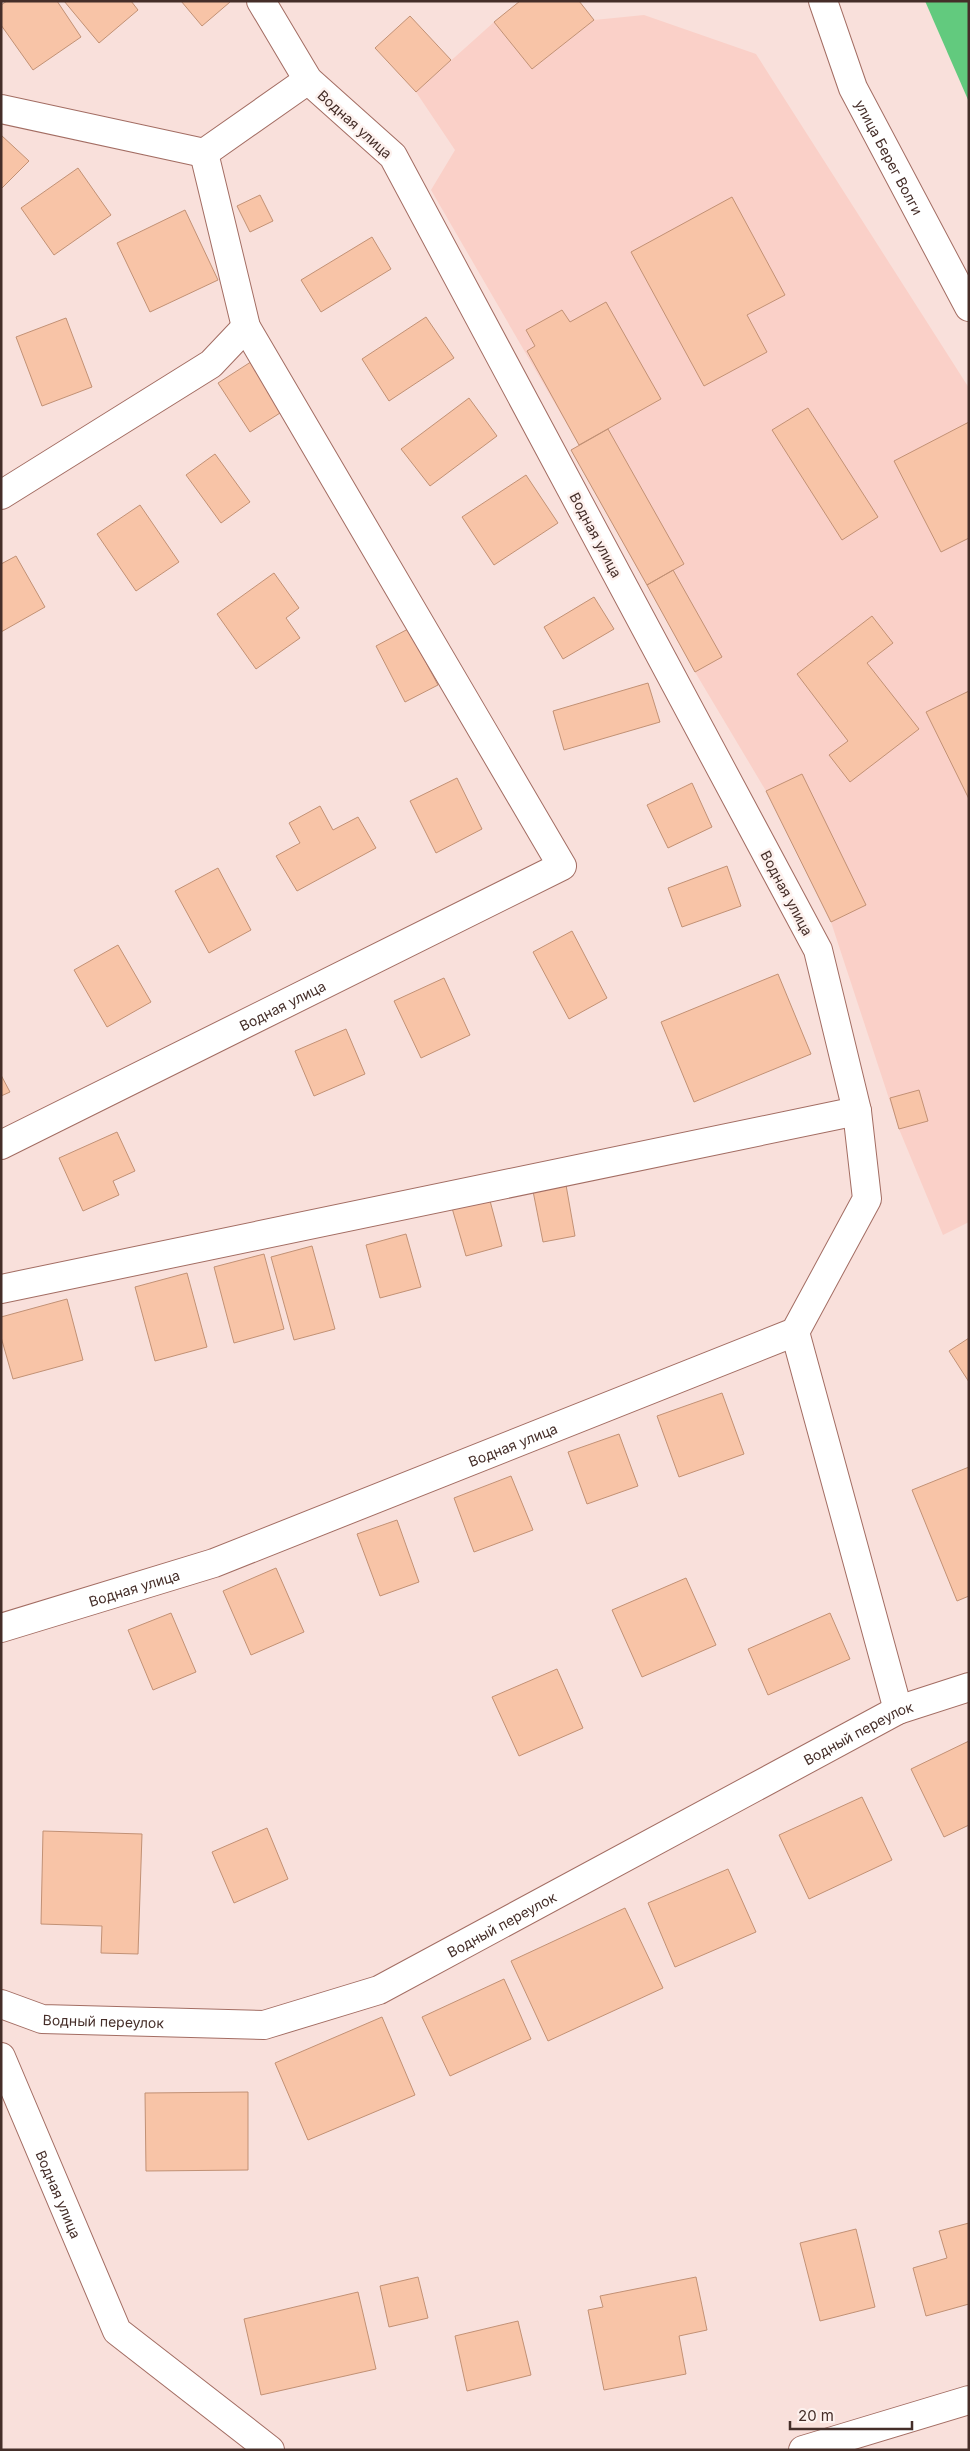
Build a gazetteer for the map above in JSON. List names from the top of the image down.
{
  "streets": {
    "street": ["Водная улица", "улица Берег Волги", "Водный переулок"]
  },
  "scale_bar": "20 m"
}
